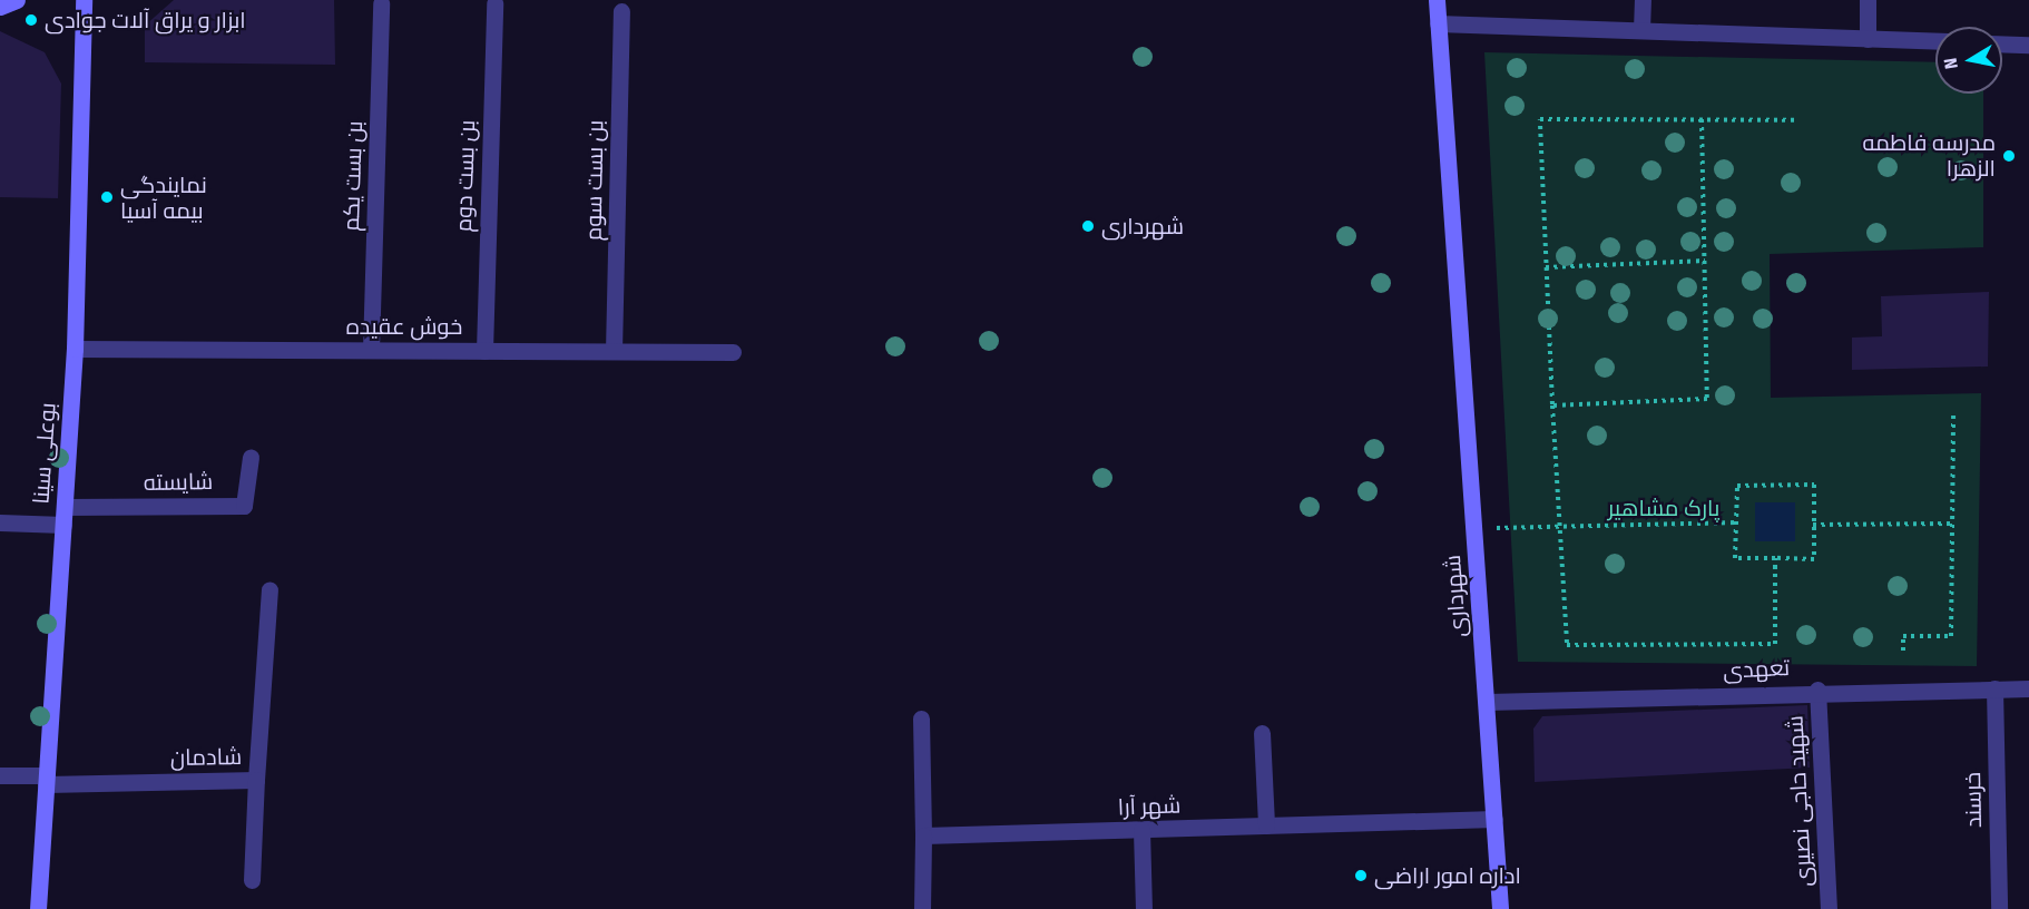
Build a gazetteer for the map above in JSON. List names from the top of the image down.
{
  "streets": {
    "main road": ["بوعلی سینا", "شهرداری"],
    "street": [
      "بن بست یکم",
      "بن بست دوم",
      "بن بست سوم",
      "خوش عقیده",
      "شايسته",
      "تعهدی",
      "شادمان",
      "خرسند",
      "شهید حاجی نصیری",
      "شهر آرا"
    ]
  },
  "crossings": [
    ["بن بست یکم", "خوش عقیده"],
    ["بن بست دوم", "خوش عقیده"],
    ["بن بست سوم", "خوش عقیده"],
    ["خوش عقیده", "بوعلی سینا"],
    ["بوعلی سینا", "شايسته"],
    ["بوعلی سینا", "شادمان"],
    ["شهرداری", "تعهدی"],
    ["شهرداری", "شهر آرا"],
    ["تعهدی", "خرسند"],
    ["تعهدی", "شهید حاجی نصیری"]
  ],
  "parks": ["پارک مشاهیر"],
  "places": [
    "ابزار و یراق آلات جوادی",
    "مدرسه فاطمه الزهرا",
    "نمایندگی بیمه آسیا",
    "شهرداری",
    "اداره امور اراضی"
  ],
  "north": "left"
}
